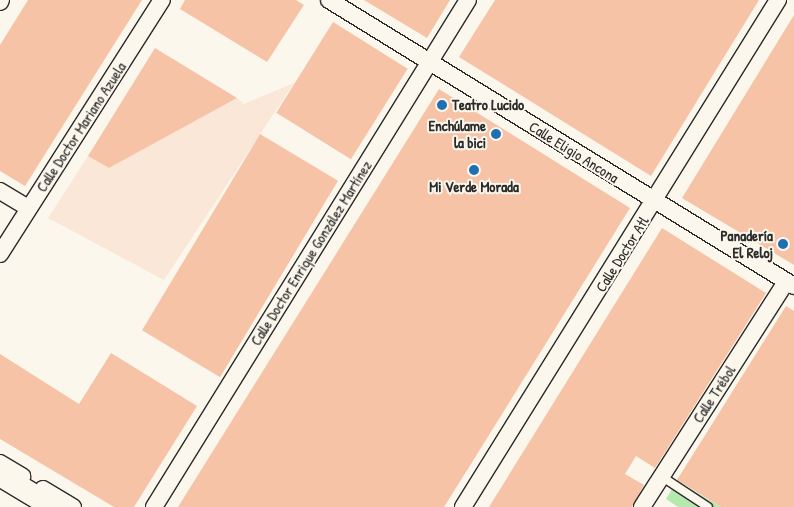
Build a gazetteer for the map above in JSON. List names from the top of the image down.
{
  "streets": {
    "street": [
      "Calle Doctor Mariano Azuela",
      "Calle Eligio Ancona",
      "Calle Doctor Enrique González Martínez",
      "Calle Doctor Atl",
      "Calle Trébol"
    ]
  },
  "crossings": [
    ["Calle Eligio Ancona", "Calle Doctor Enrique González Martínez"],
    ["Calle Eligio Ancona", "Calle Doctor Atl"],
    ["Calle Eligio Ancona", "Calle Trébol"]
  ],
  "places": [
    "Teatro Lucido",
    "Enchúlame la bici",
    "Mi Verde Morada",
    "Panadería El Reloj"
  ]
}
